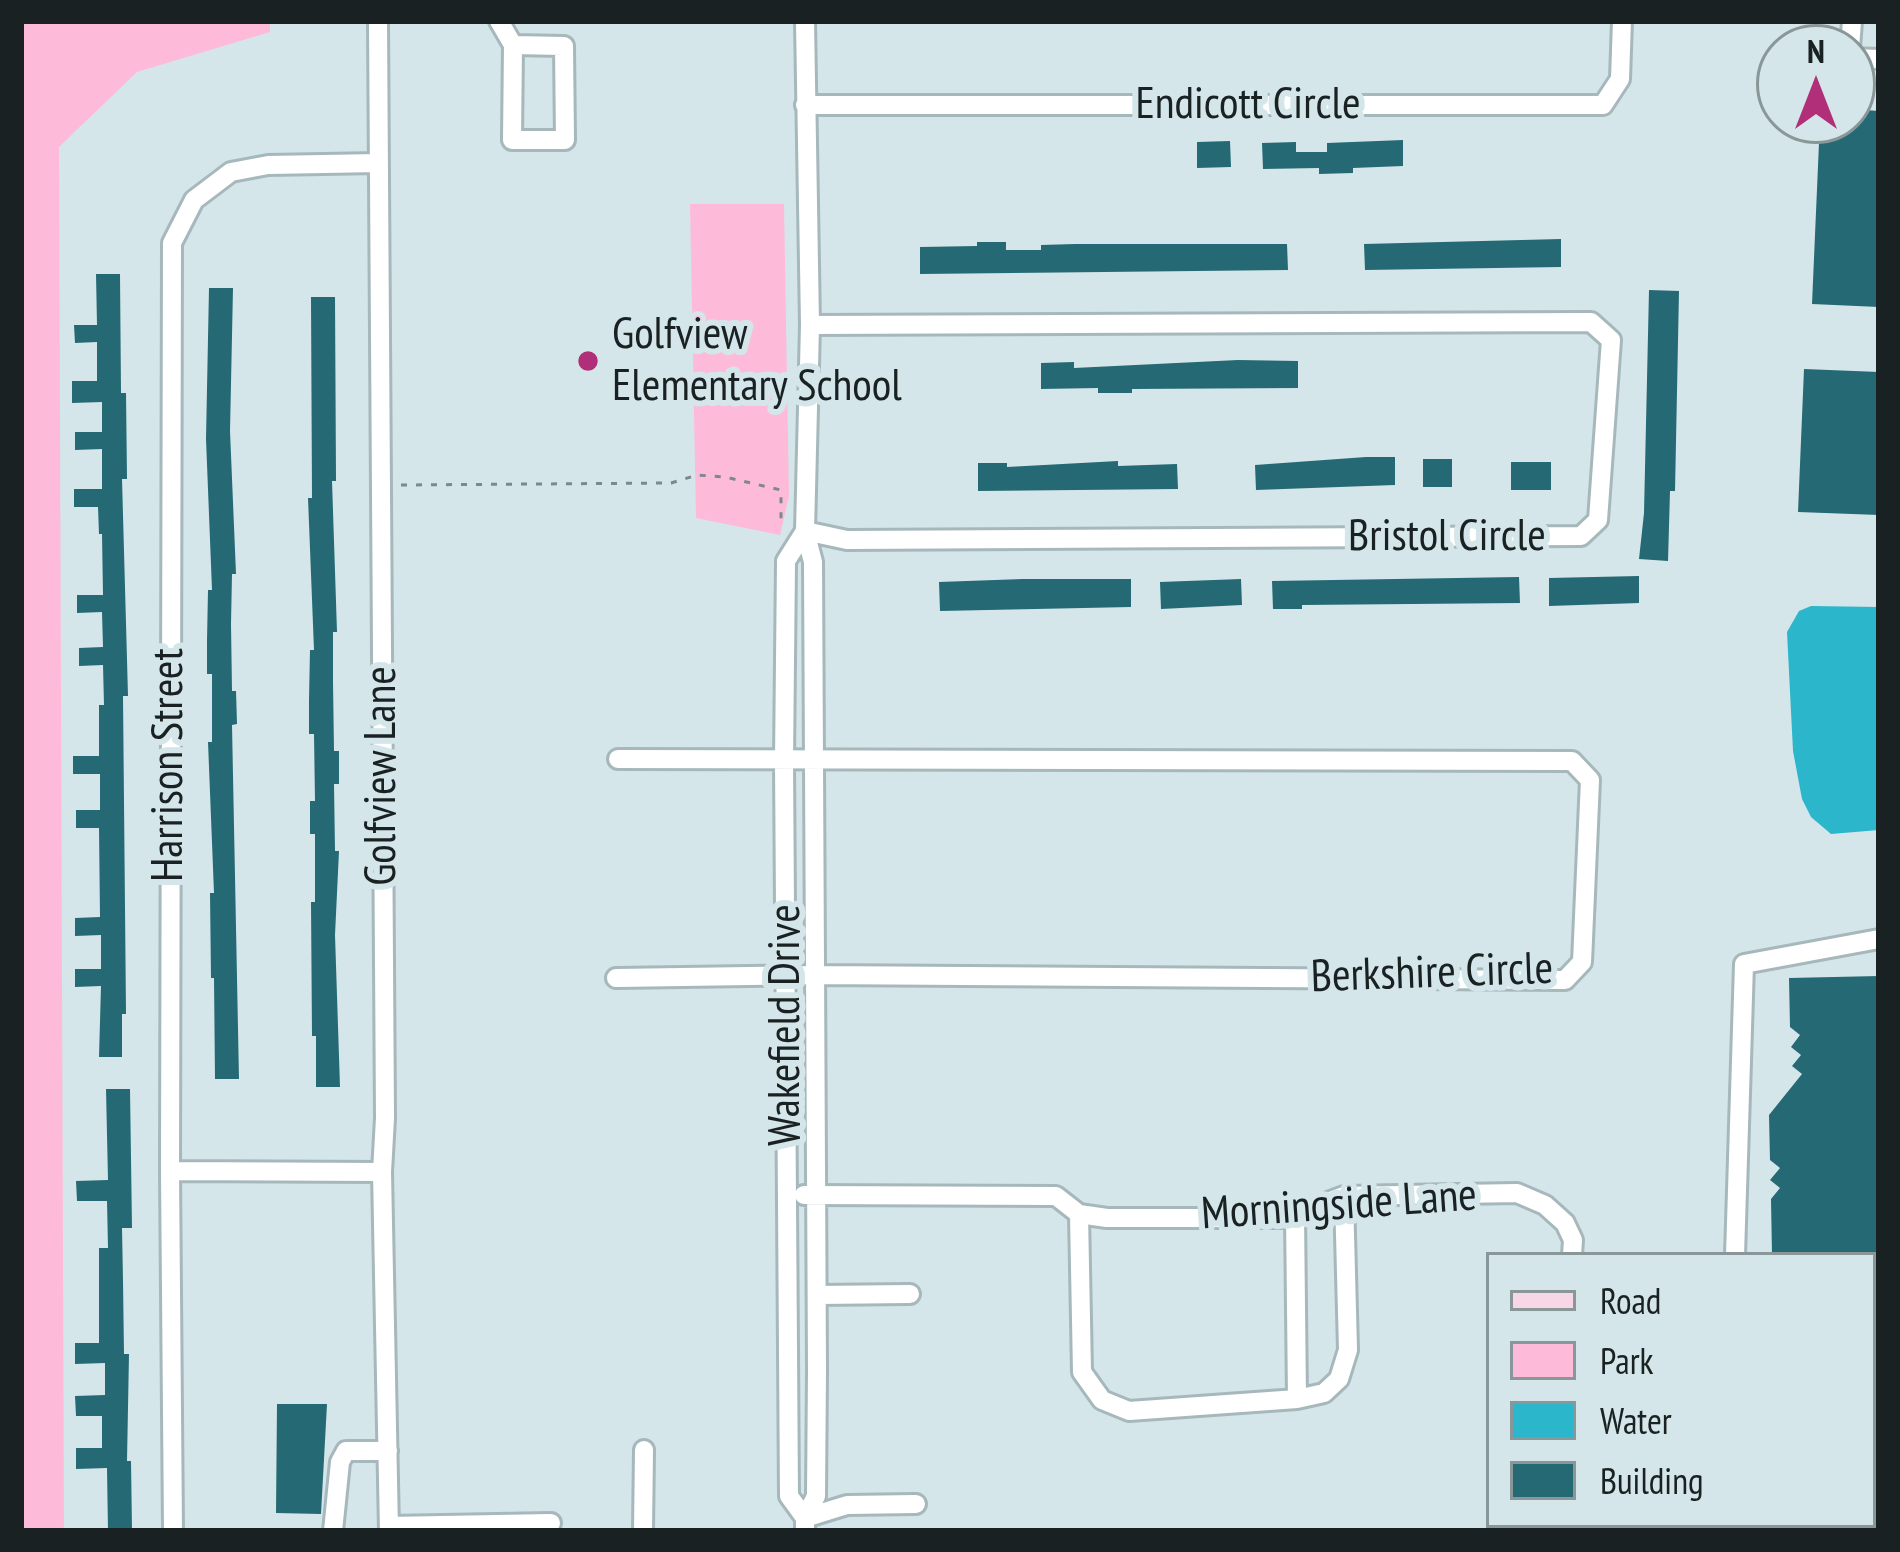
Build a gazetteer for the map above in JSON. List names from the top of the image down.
{
  "streets": {
    "street": [
      "Endicott Circle",
      "Bristol Circle",
      "Harrison Street",
      "Golfview Lane",
      "Berkshire Circle",
      "Wakefield Drive",
      "Morningside Lane"
    ]
  },
  "crossings": [
    ["Endicott Circle", "Wakefield Drive"],
    ["Bristol Circle", "Wakefield Drive"],
    ["Harrison Street", "Golfview Lane"],
    ["Berkshire Circle", "Wakefield Drive"],
    ["Wakefield Drive", "Morningside Lane"]
  ],
  "places": ["Golfview Elementary School"],
  "legend": [
    "Road",
    "Park",
    "Water",
    "Building"
  ],
  "north": "top"
}
